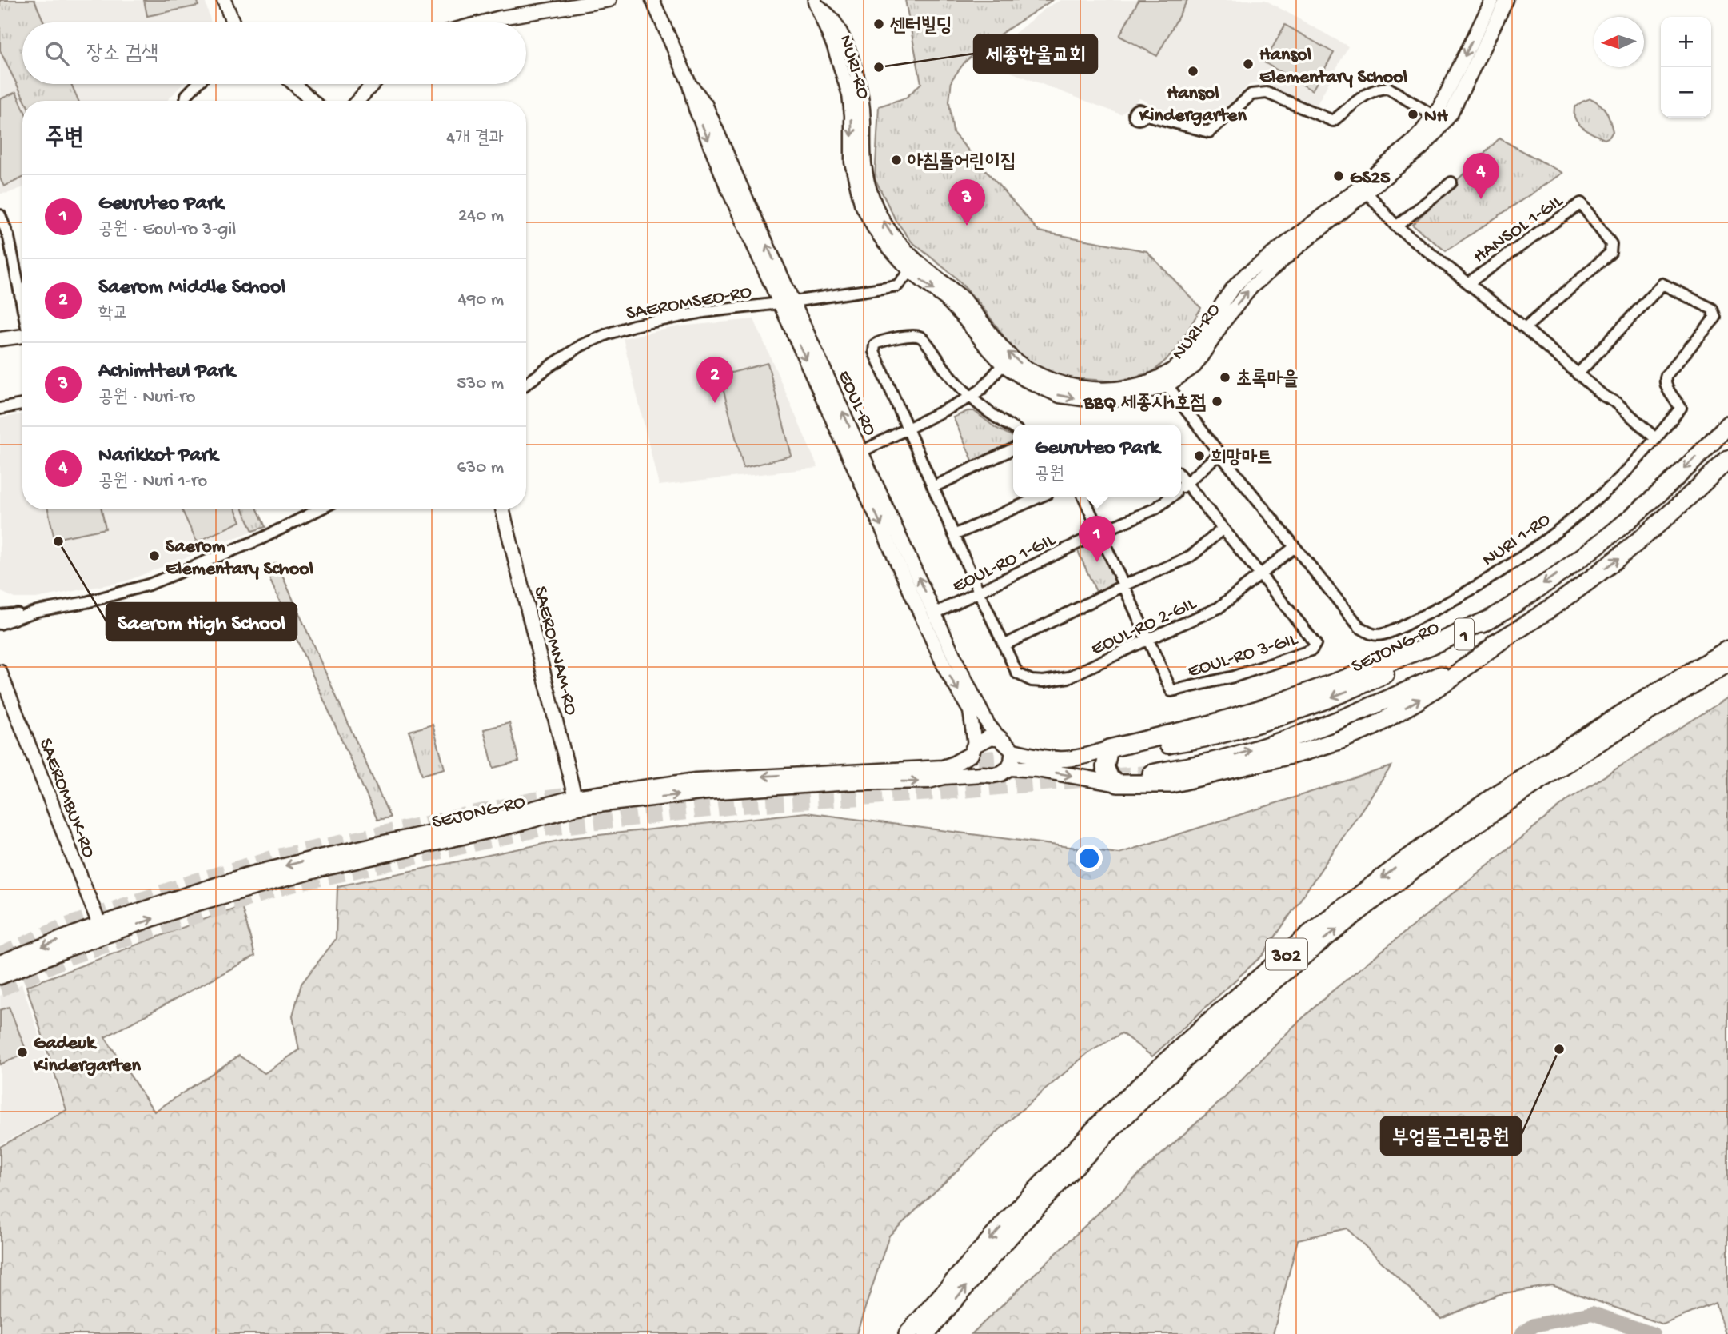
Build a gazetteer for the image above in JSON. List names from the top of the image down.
{
  "streets": {
    "highway": ["1", "SEJONG-RO", "302"],
    "street": [
      "NURI-RO",
      "HANSOL 1-GIL",
      "SAEROMSEO-RO",
      "EOUL-RO",
      "NURI 1-RO",
      "EOUL-RO 1-GIL",
      "EOUL-RO 2-GIL",
      "SAEROMNAM-RO",
      "EOUL-RO 3-GIL",
      "SAEROMBUK-RO"
    ]
  },
  "crossings": [
    ["NURI-RO", "SAEROMSEO-RO"],
    ["NURI-RO", "NURI 1-RO"],
    ["SAEROMSEO-RO", "EOUL-RO"],
    ["EOUL-RO", "EOUL-RO 1-GIL"],
    ["EOUL-RO", "SEJONG-RO"],
    ["NURI 1-RO", "EOUL-RO 1-GIL"],
    ["NURI 1-RO", "EOUL-RO 2-GIL"],
    ["EOUL-RO 1-GIL", "EOUL-RO 2-GIL"],
    ["EOUL-RO 1-GIL", "EOUL-RO 3-GIL"],
    ["EOUL-RO 2-GIL", "EOUL-RO 3-GIL"],
    ["SEJONG-RO", "SAEROMNAM-RO"],
    ["SEJONG-RO", "SAEROMBUK-RO"]
  ],
  "places": [
    "센터빌딩",
    "Hansol Elementary School",
    "세종한울교회",
    "Hansol Kindergarten",
    "NH",
    "아침뜰어린이집",
    "GS25",
    "초록마을",
    "BBQ 세종시1호점",
    "희망마트",
    "Saerom High School",
    "Saerom Elementary School",
    "부엉뜰근린공원",
    "Gadeuk Kindergarten"
  ],
  "north": "left",
  "page": {
    "map_buttons": ["+", "−"],
    "search": "장소 검색",
    "heading": ["주변", "4개 결과"],
    "pins": [
      "4",
      "3",
      "2",
      "1"
    ],
    "list": [
      {
        "mark": "1",
        "name": "Geuruteo Park",
        "note": "공원 · Eoul-ro 3-gil",
        "value": "240 m"
      },
      {
        "mark": "2",
        "name": "Saerom Middle School",
        "note": "학교",
        "value": "490 m"
      },
      {
        "mark": "3",
        "name": "Achimtteul Park",
        "note": "공원 · Nuri-ro",
        "value": "530 m"
      },
      {
        "mark": "4",
        "name": "Narikkot Park",
        "note": "공원 · Nuri 1-ro",
        "value": "630 m"
      }
    ],
    "popup": ["Geuruteo Park", "공원"]
  }
}
